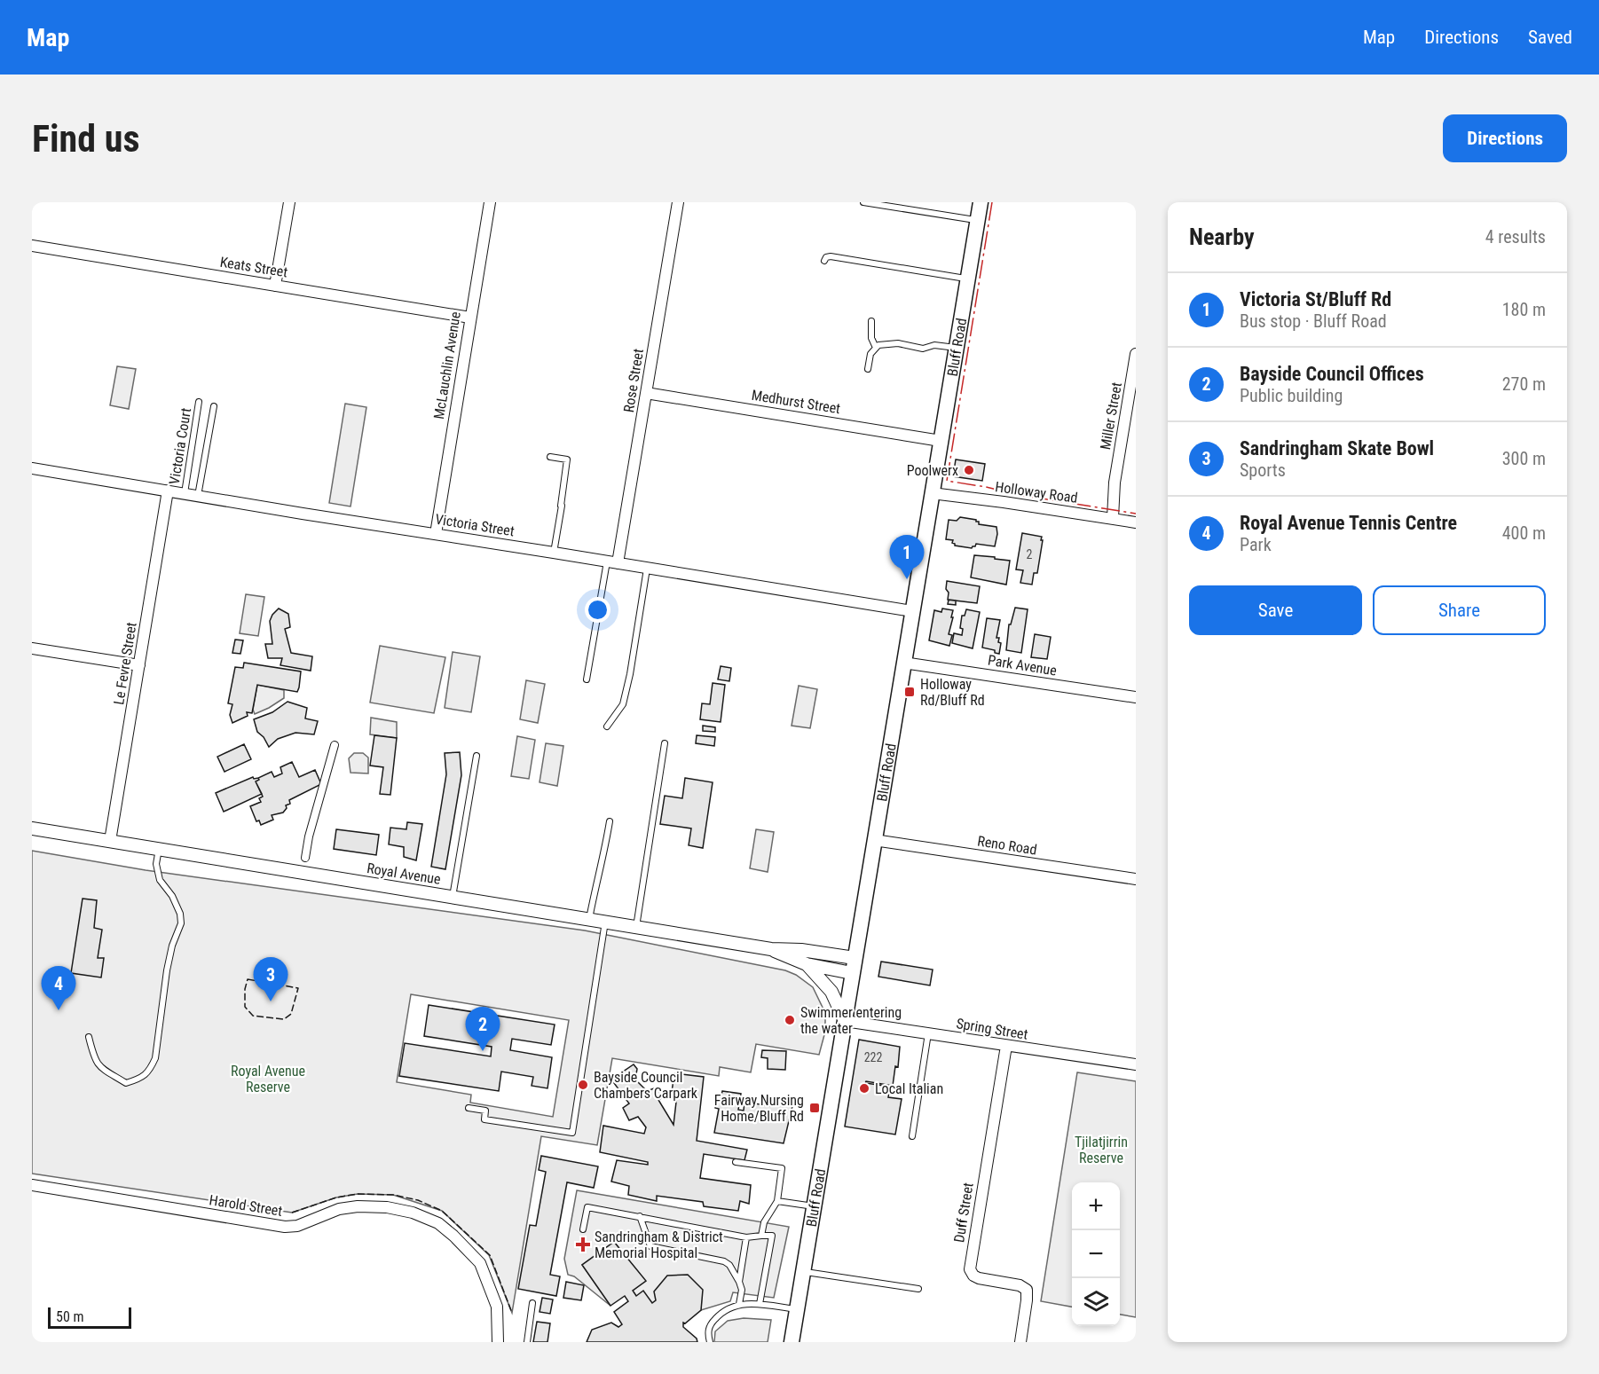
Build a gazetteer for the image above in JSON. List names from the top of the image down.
{
  "streets": {
    "main road": ["Bluff Road"],
    "street": [
      "Keats Street",
      "McLauchlin Avenue",
      "Rose Street",
      "Medhurst Street",
      "Miller Street",
      "Holloway Road",
      "Victoria Street",
      "Le Fevre Street",
      "Park Avenue",
      "Reno Road",
      "Royal Avenue",
      "Spring Street",
      "Harold Street",
      "Duff Street"
    ],
    "lane": ["Victoria Court"]
  },
  "crossings": [
    ["Keats Street", "McLauchlin Avenue"],
    ["Bluff Road", "Medhurst Street"],
    ["Bluff Road", "Holloway Road"],
    ["Bluff Road", "Victoria Street"],
    ["Bluff Road", "Park Avenue"],
    ["Bluff Road", "Reno Road"],
    ["Bluff Road", "Royal Avenue"],
    ["Bluff Road", "Spring Street"],
    ["McLauchlin Avenue", "Victoria Street"],
    ["Rose Street", "Medhurst Street"],
    ["Rose Street", "Victoria Street"],
    ["Miller Street", "Holloway Road"],
    ["Victoria Court", "Victoria Street"],
    ["Victoria Street", "Le Fevre Street"],
    ["Le Fevre Street", "Royal Avenue"],
    ["Spring Street", "Duff Street"]
  ],
  "parks": ["Royal Avenue Reserve", "Tjilatjirrin Reserve"],
  "places": {
    "other": [
      "Poolwerx",
      "Swimmer entering the water",
      "Bayside Council Chambers Carpark",
      "Local Italian"
    ],
    "transit": ["Holloway Rd/Bluff Rd", "Fairway Nursing Home/Bluff Rd"],
    "health": ["Sandringham & District Memorial Hospital"]
  },
  "house_numbers": ["2", "222"],
  "scale_bar": "50 m",
  "page": {
    "header": "Map",
    "nav": ["Map", "Directions", "Saved"],
    "buttons": [
      "Directions",
      ["Save", "Share"]
    ],
    "title": "Find us",
    "heading": ["Nearby", "4 results"],
    "list": [
      {
        "mark": "1",
        "name": "Victoria St/Bluff Rd",
        "note": "Bus stop · Bluff Road",
        "value": "180 m"
      },
      {
        "mark": "2",
        "name": "Bayside Council Offices",
        "note": "Public building",
        "value": "270 m"
      },
      {
        "mark": "3",
        "name": "Sandringham Skate Bowl",
        "note": "Sports",
        "value": "300 m"
      },
      {
        "mark": "4",
        "name": "Royal Avenue Tennis Centre",
        "note": "Park",
        "value": "400 m"
      }
    ],
    "pins": [
      "1",
      "3",
      "4",
      "2"
    ],
    "map_buttons": ["+", "−"],
    "scale": "50 m"
  }
}
